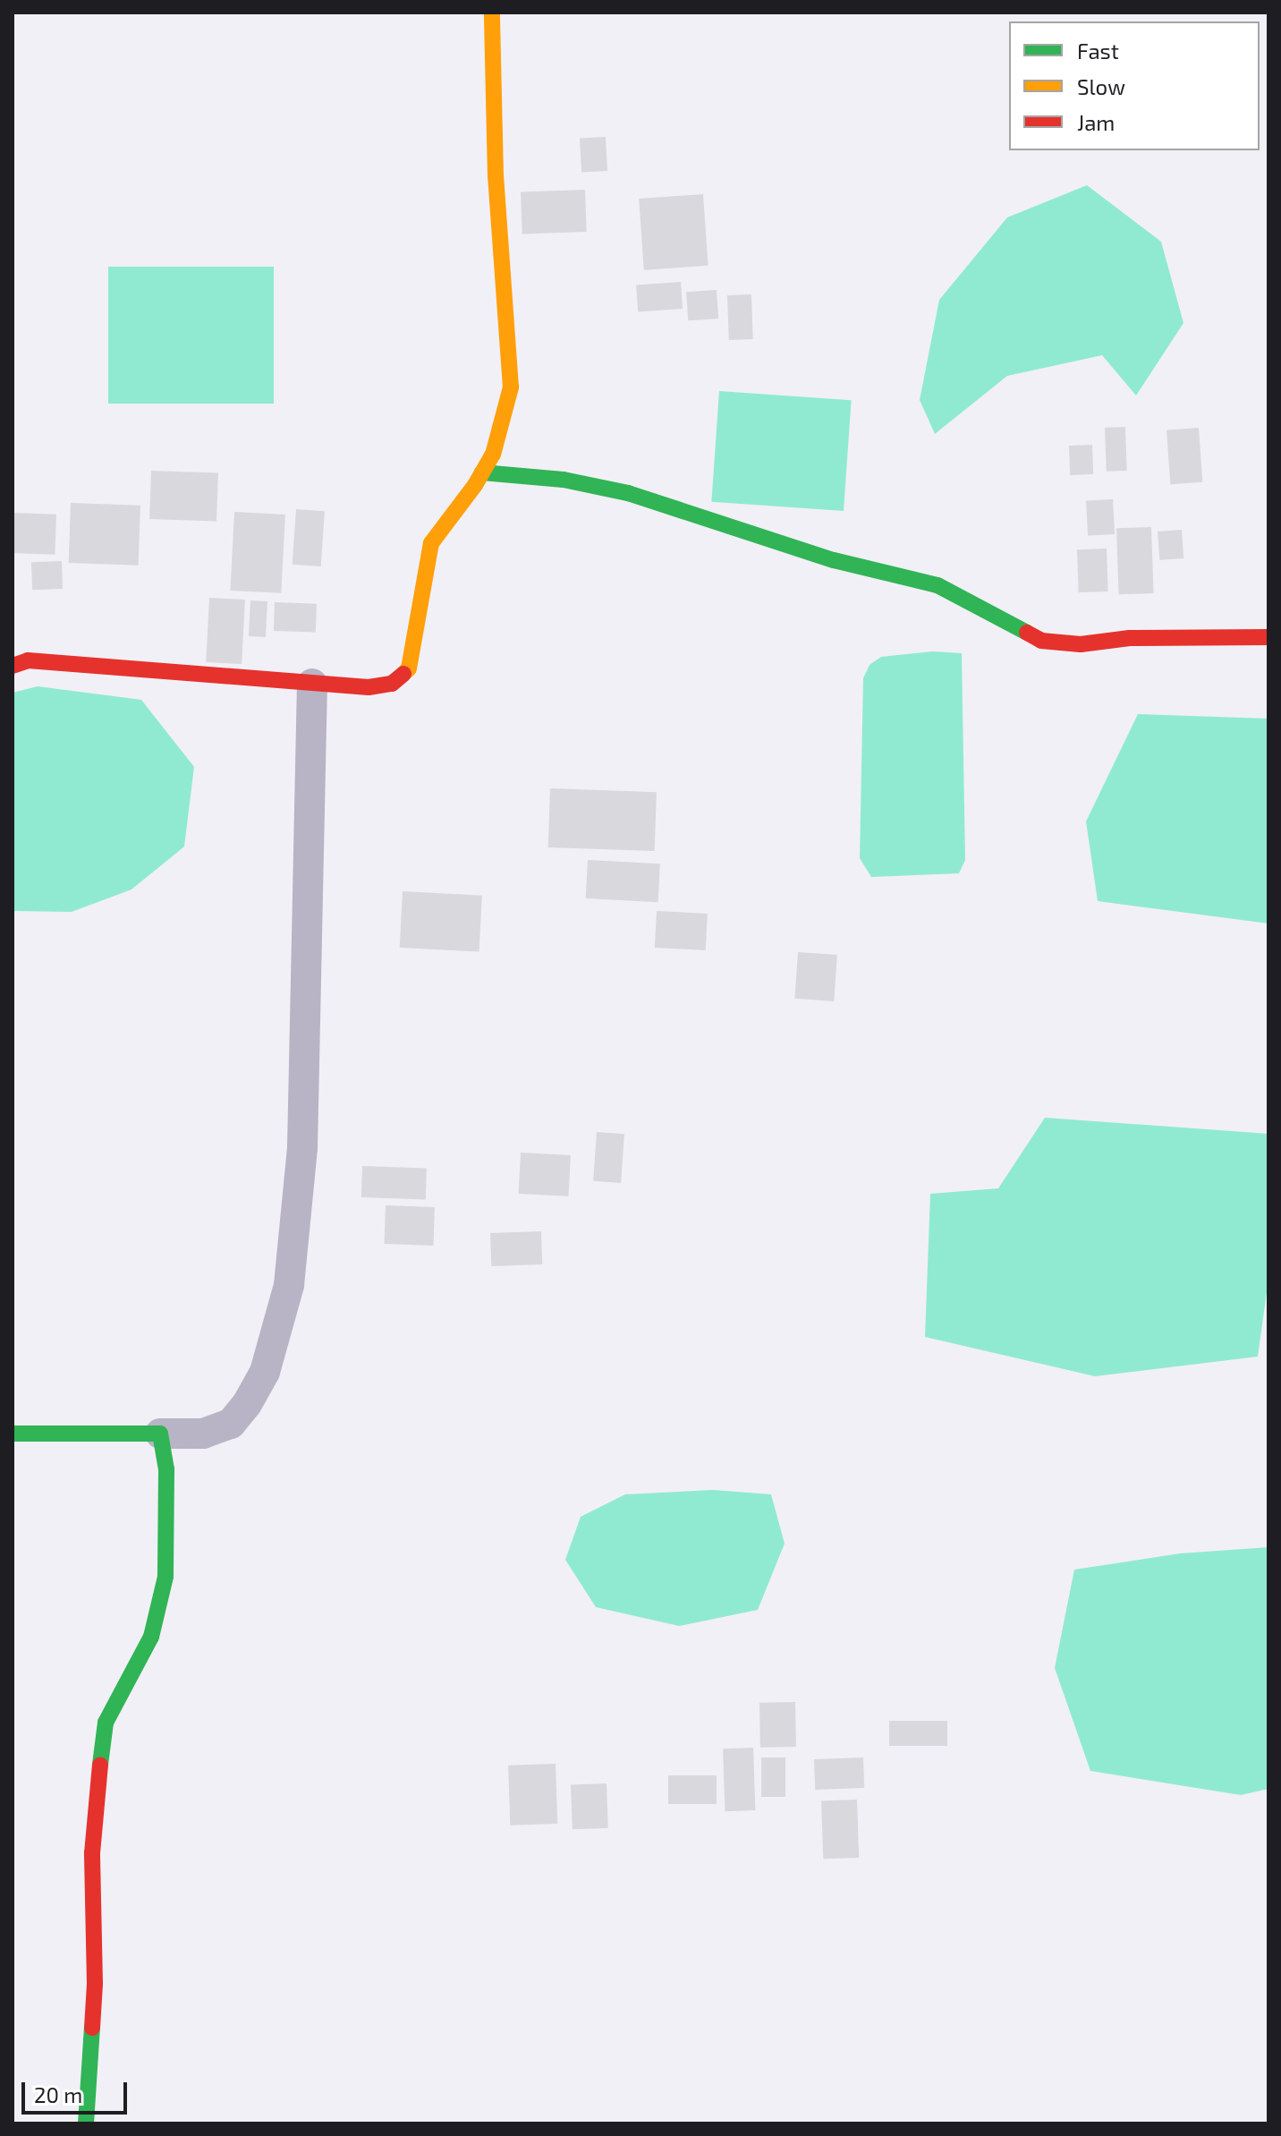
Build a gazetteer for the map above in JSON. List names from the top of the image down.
{
  "legend": ["Fast", "Slow", "Jam"],
  "scale_bar": "20 m"
}
